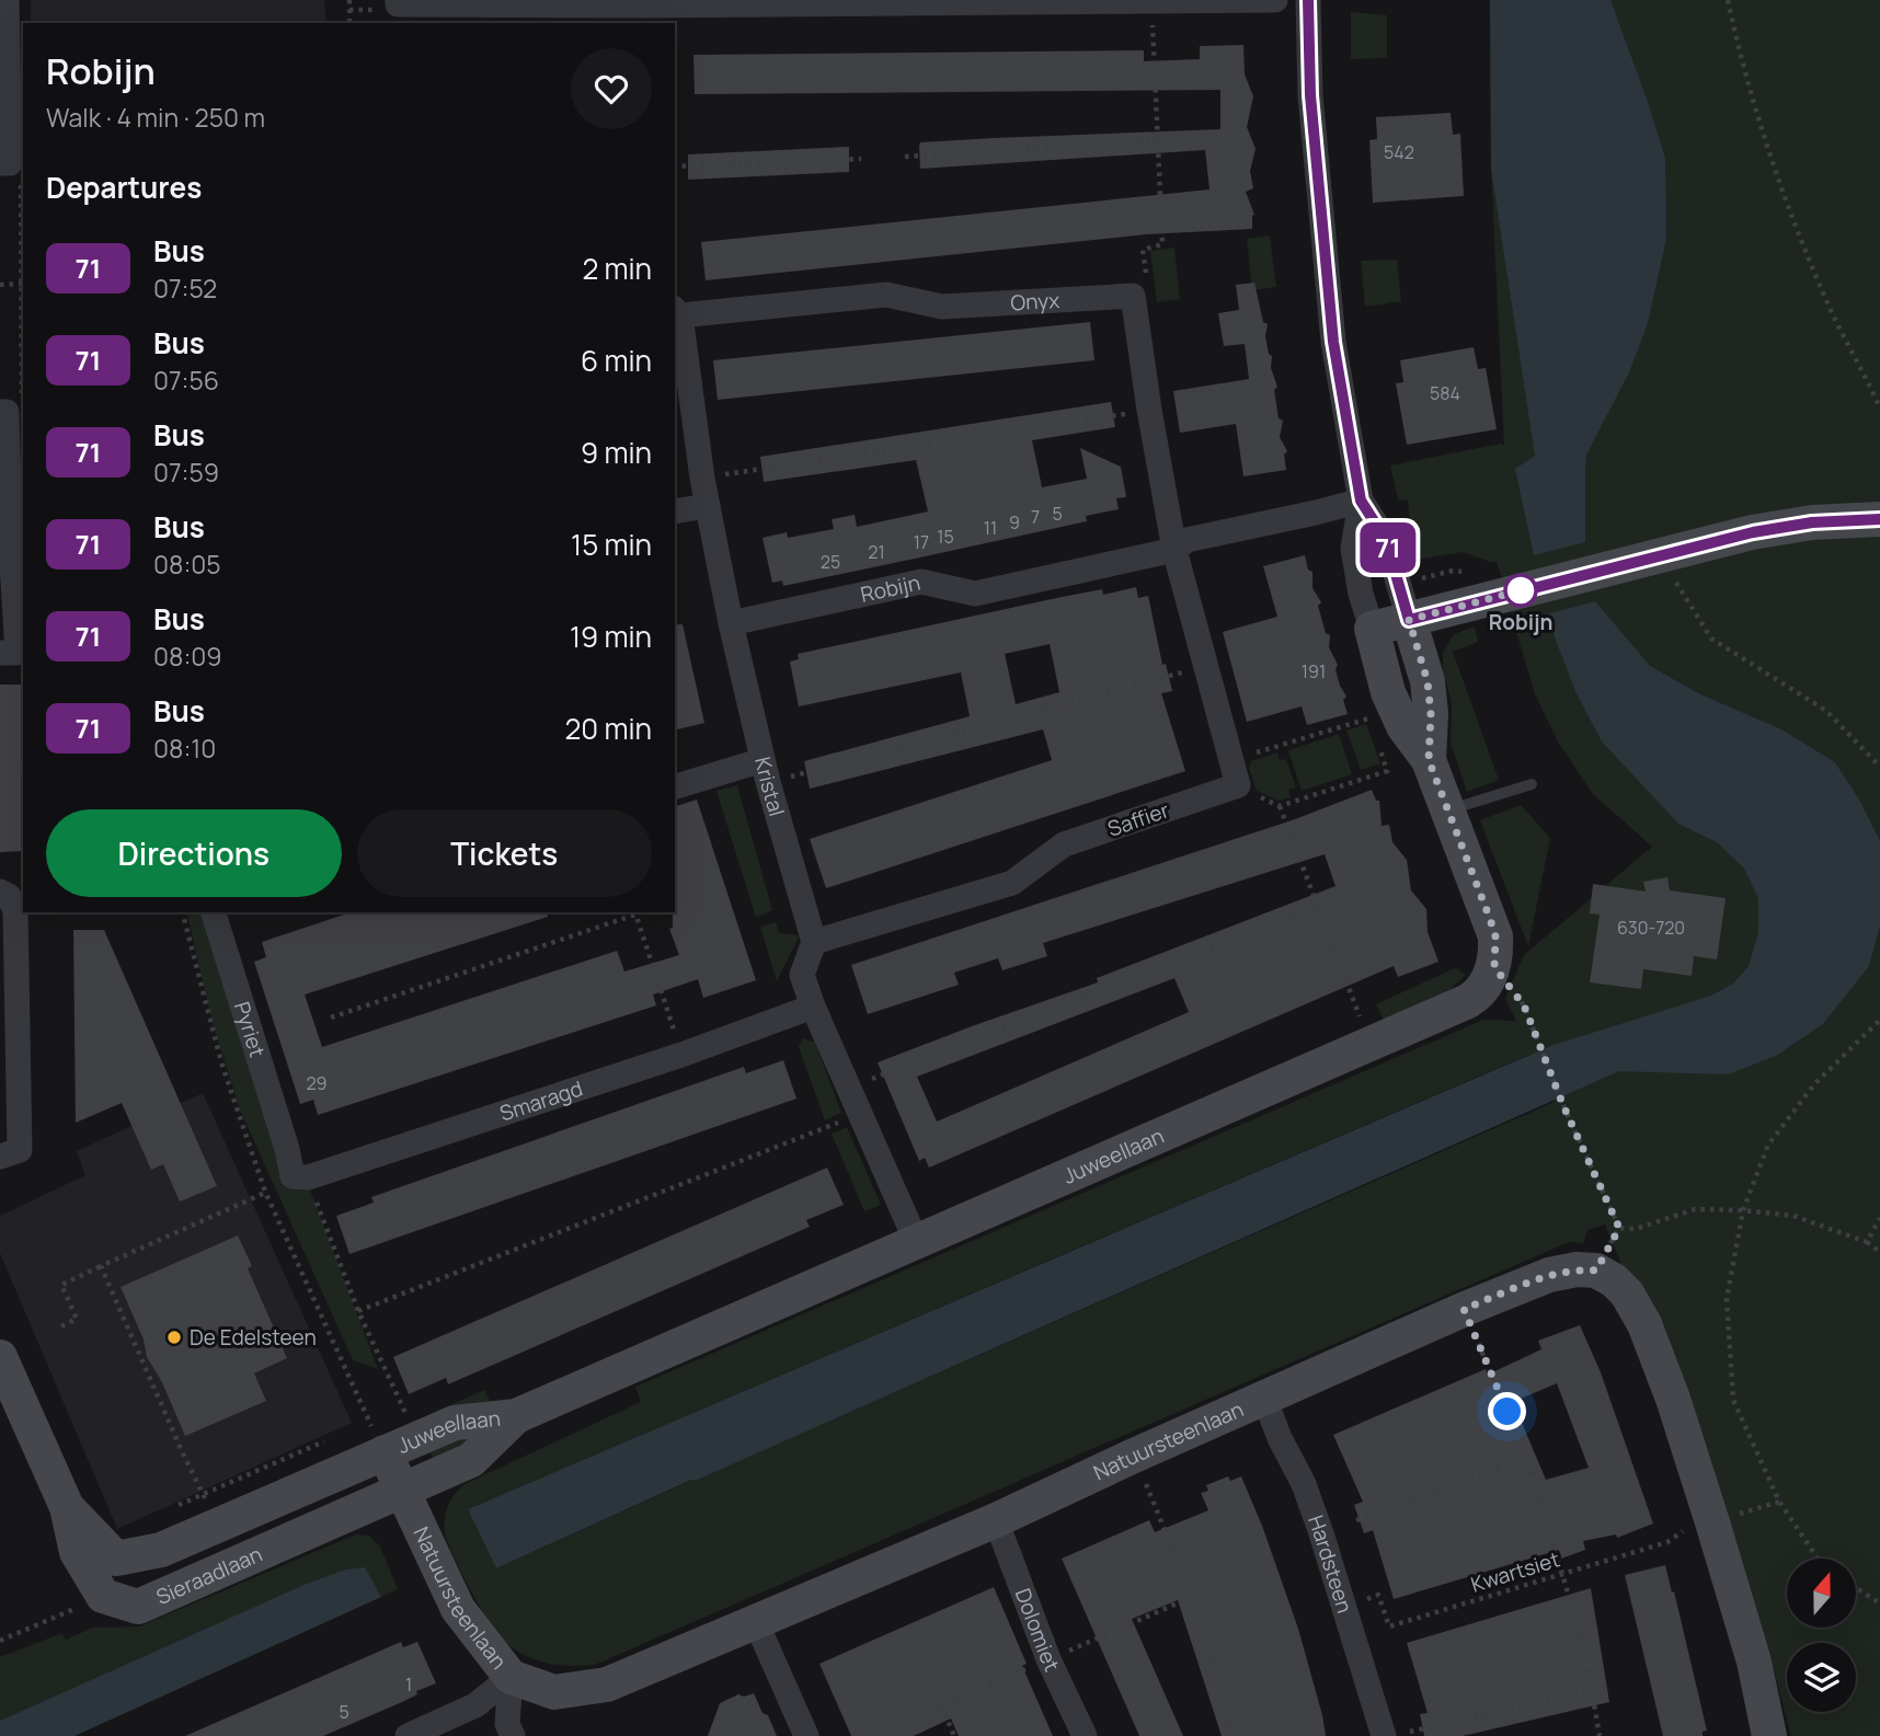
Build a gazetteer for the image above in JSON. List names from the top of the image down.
{
  "streets": {
    "street": [
      "Onyx",
      "Robijn",
      "Kristal",
      "Saffier",
      "Pyriet",
      "Smaragd",
      "Juweellaan",
      "Natuursteenlaan",
      "Hardsteen",
      "Sieraadlaan",
      "Dolomiet"
    ],
    "path": ["Kwartsiet"]
  },
  "crossings": [
    ["Onyx", "Kristal"],
    ["Robijn", "Kristal"],
    ["Kristal", "Saffier"],
    ["Pyriet", "Smaragd"],
    ["Juweellaan", "Natuursteenlaan"],
    ["Juweellaan", "Sieraadlaan"],
    ["Natuursteenlaan", "Hardsteen"],
    ["Natuursteenlaan", "Sieraadlaan"],
    ["Natuursteenlaan", "Dolomiet"],
    ["Hardsteen", "Kwartsiet"]
  ],
  "places": ["Robijn", "De Edelsteen"],
  "lines": ["bus line 71"],
  "house_numbers": [
    "542",
    "584",
    "5",
    "7",
    "9",
    "11",
    "15",
    "17",
    "21",
    "25",
    "191",
    "630-720",
    "29",
    "1",
    "5"
  ],
  "north": "top",
  "page": {
    "on_map": "71",
    "heading": [
      ["Robijn", "Walk · 4 min · 250 m"],
      "Departures"
    ],
    "list": [
      {
        "mark": "71",
        "name": "Bus",
        "note": "07:52",
        "value": "2 min"
      },
      {
        "mark": "71",
        "name": "Bus",
        "note": "07:56",
        "value": "6 min"
      },
      {
        "mark": "71",
        "name": "Bus",
        "note": "07:59",
        "value": "9 min"
      },
      {
        "mark": "71",
        "name": "Bus",
        "note": "08:05",
        "value": "15 min"
      },
      {
        "mark": "71",
        "name": "Bus",
        "note": "08:09",
        "value": "19 min"
      },
      {
        "mark": "71",
        "name": "Bus",
        "note": "08:10",
        "value": "20 min"
      }
    ],
    "buttons": ["Directions", "Tickets"]
  }
}
